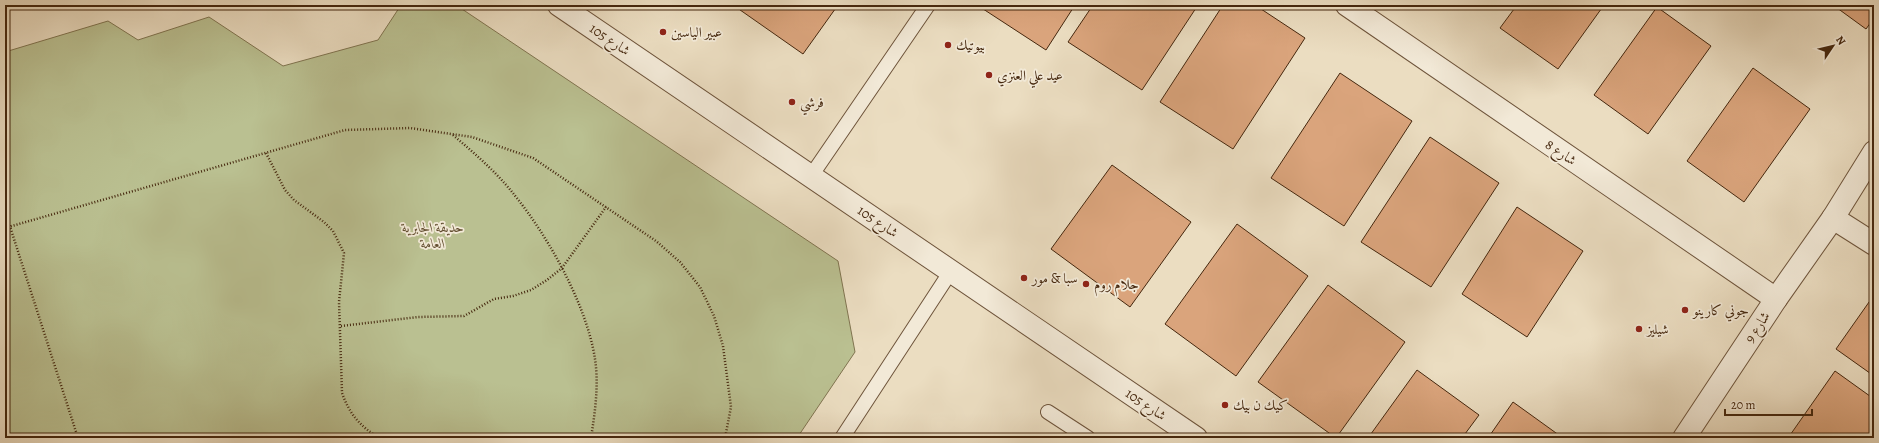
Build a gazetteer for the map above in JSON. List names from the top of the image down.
{
  "streets": {
    "street": ["شارع 105", "شارع 8", "شارع 9"]
  },
  "crossings": [
    ["شارع 8", "شارع 9"]
  ],
  "parks": ["حديقة الجابرية العامة"],
  "places": [
    "عبير الياسين",
    "بيوتيك",
    "عيد علي العنزي",
    "فرشي",
    "سبا & مور",
    "جلام روم",
    "جوني كارينو",
    "شيليز",
    "كيك ن بيك"
  ],
  "scale_bar": "20 m",
  "north": "top right"
}
